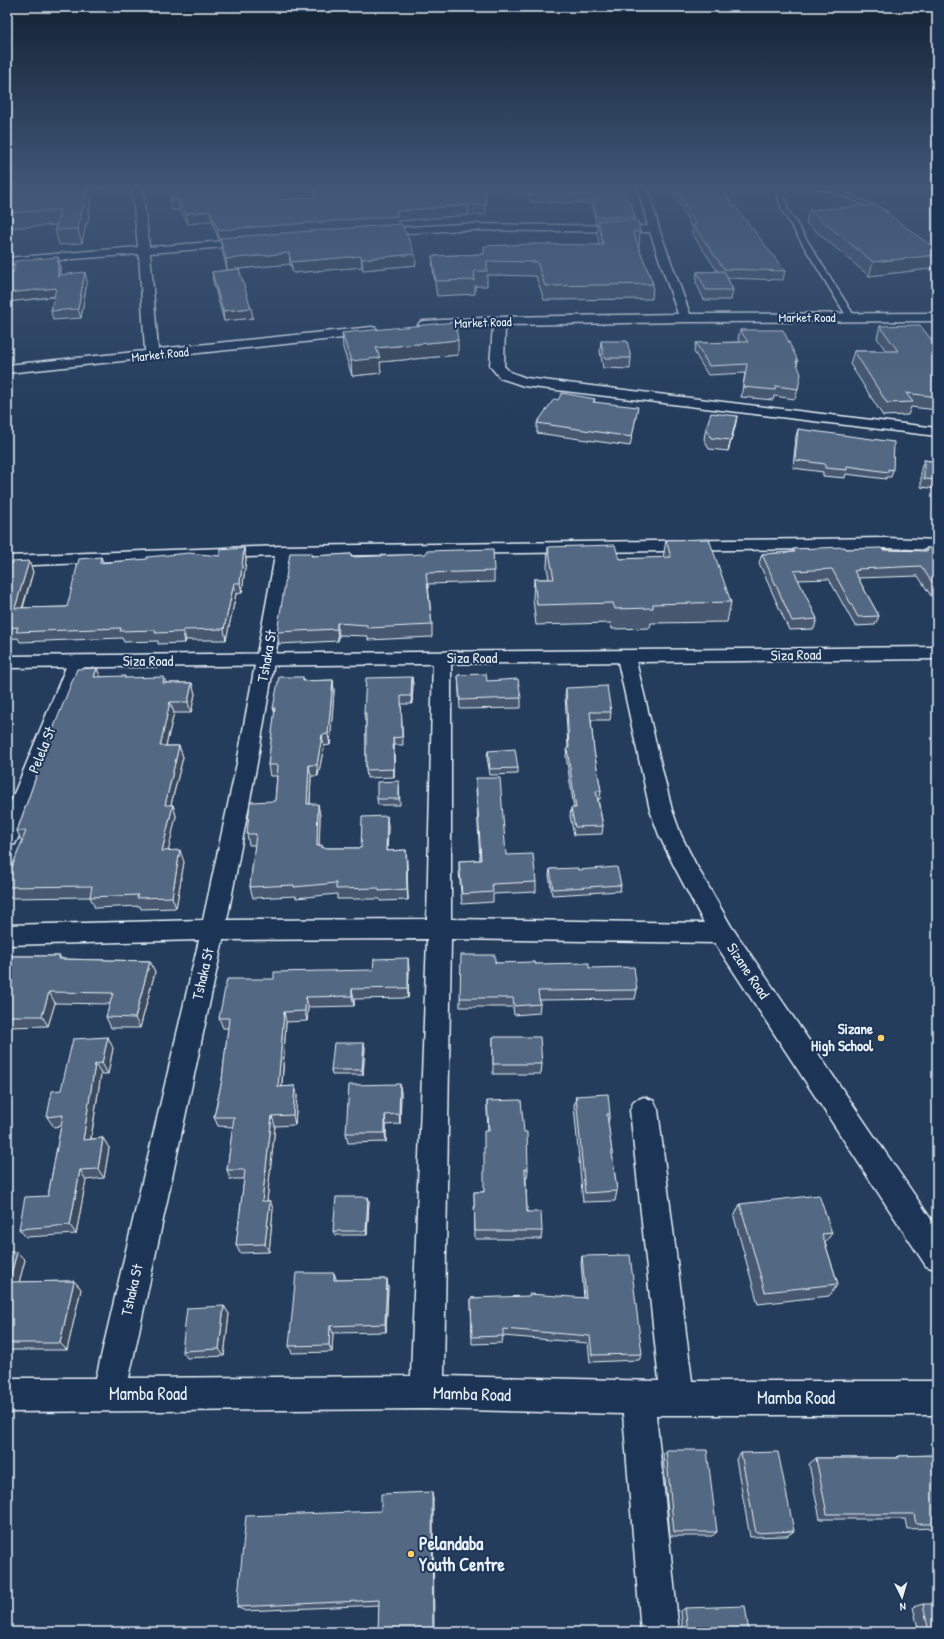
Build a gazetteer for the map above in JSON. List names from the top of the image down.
{
  "streets": {
    "street": [
      "Market Road",
      "Siza Road",
      "Tshaka St",
      "Pelela St",
      "Sizane Road",
      "Mamba Road"
    ]
  },
  "crossings": [
    ["Siza Road", "Tshaka St"],
    ["Siza Road", "Pelela St"],
    ["Siza Road", "Sizane Road"],
    ["Tshaka St", "Mamba Road"]
  ],
  "places": ["Sizane High School", "Pelandaba Youth Centre"],
  "north": "bottom"
}
